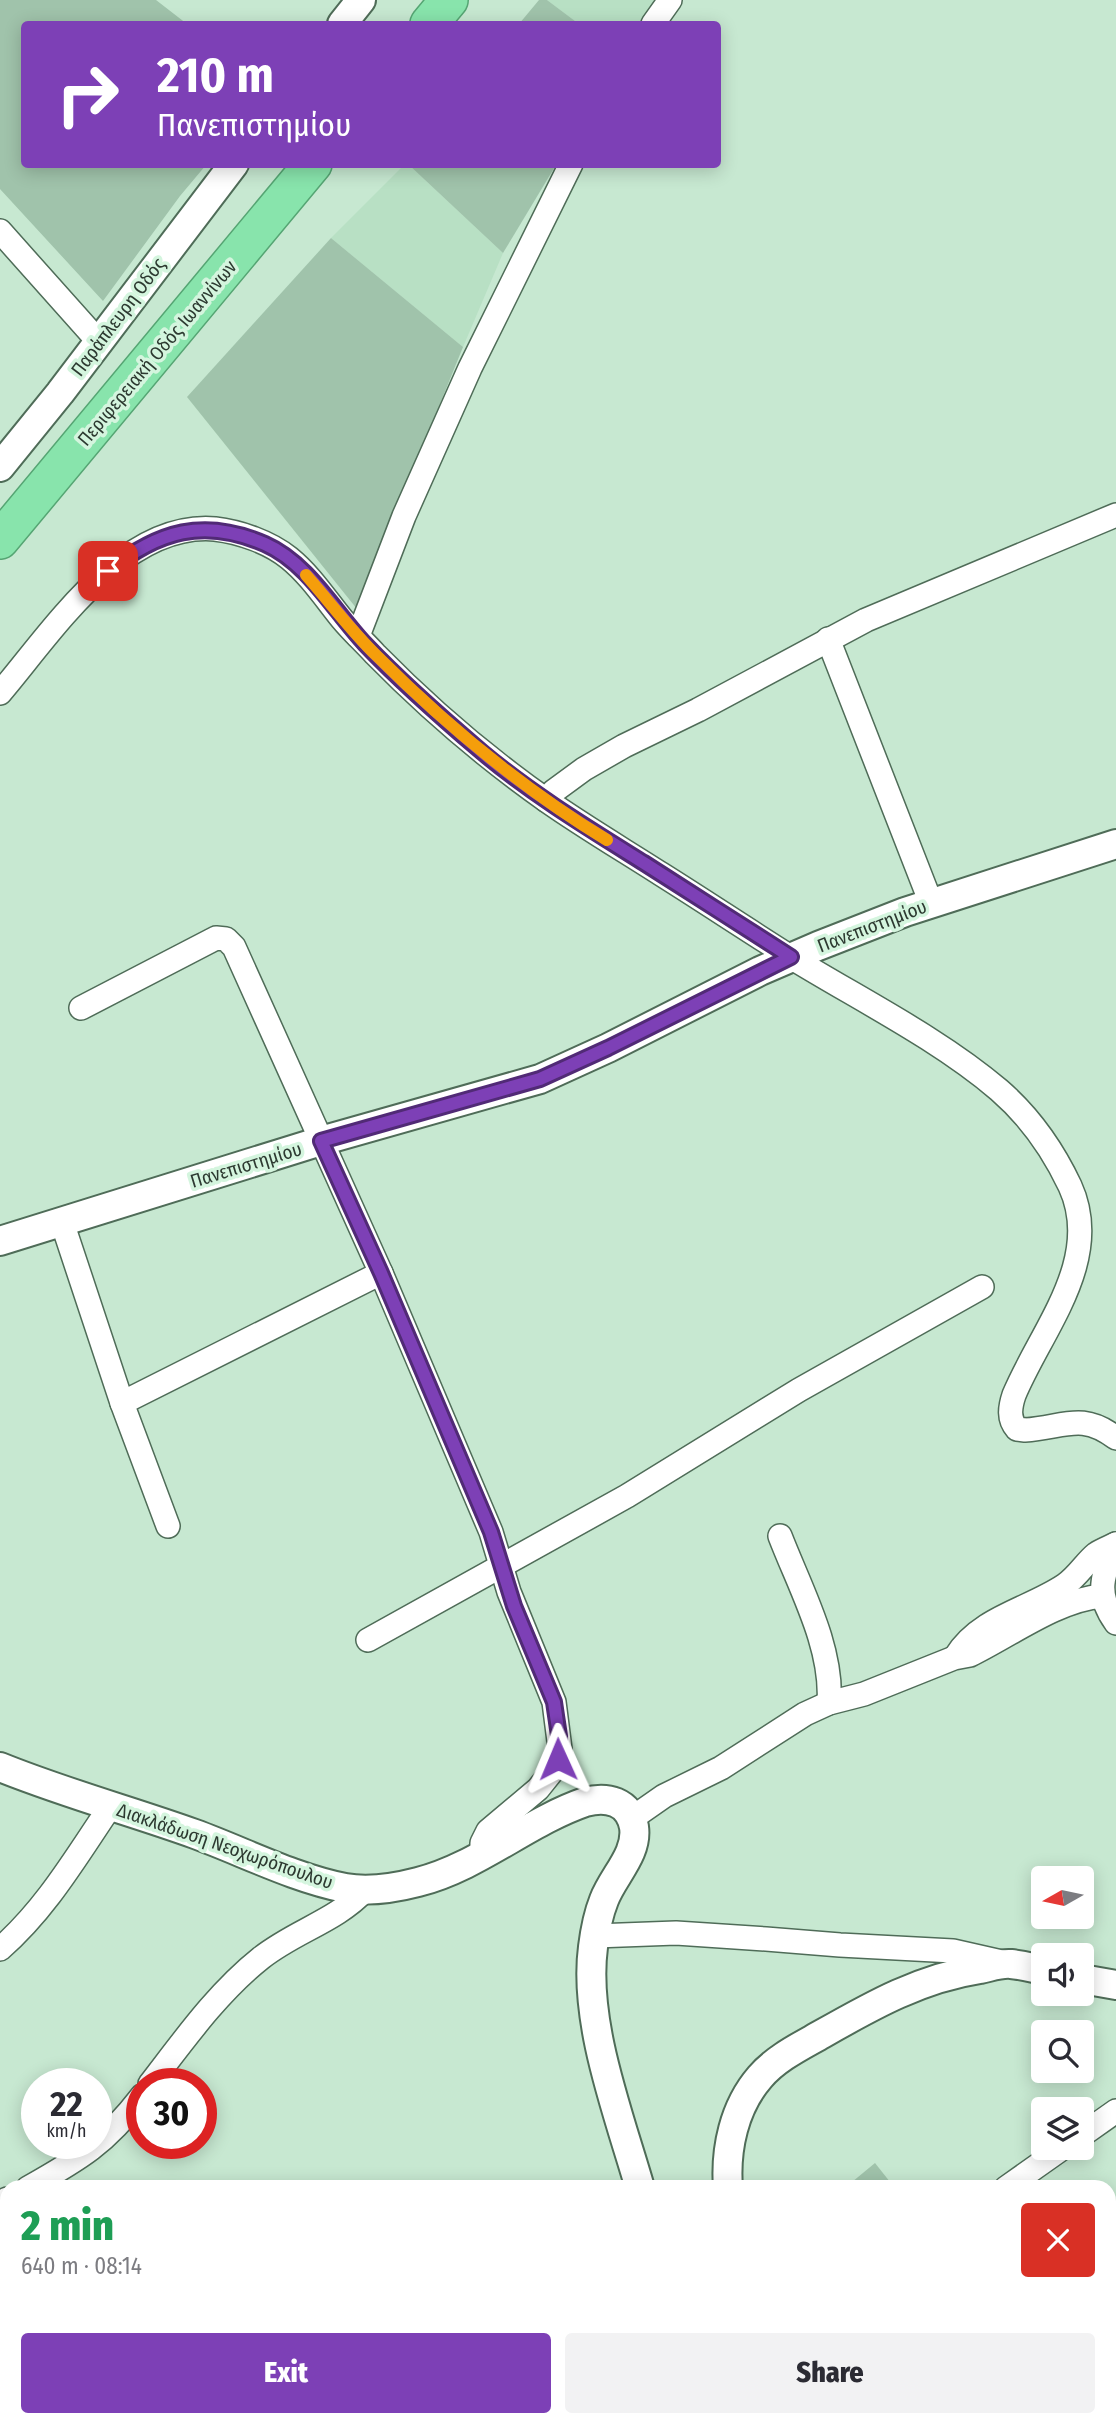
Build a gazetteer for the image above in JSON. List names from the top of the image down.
{
  "streets": {
    "highway": ["Περιφερειακή Οδός Ιωαννίνων"],
    "street": ["Παράπλευρη Οδός", "Πανεπιστημίου", "Διακλάδωση Νεοχωρόπουλου"]
  },
  "north": "left",
  "page": {
    "turn": ["210 m", "Πανεπιστημίου"],
    "speed": "22 km/h",
    "limit": "30",
    "heading": ["2 min", "640 m · 08:14"],
    "buttons": ["Exit", "Share"]
  }
}
